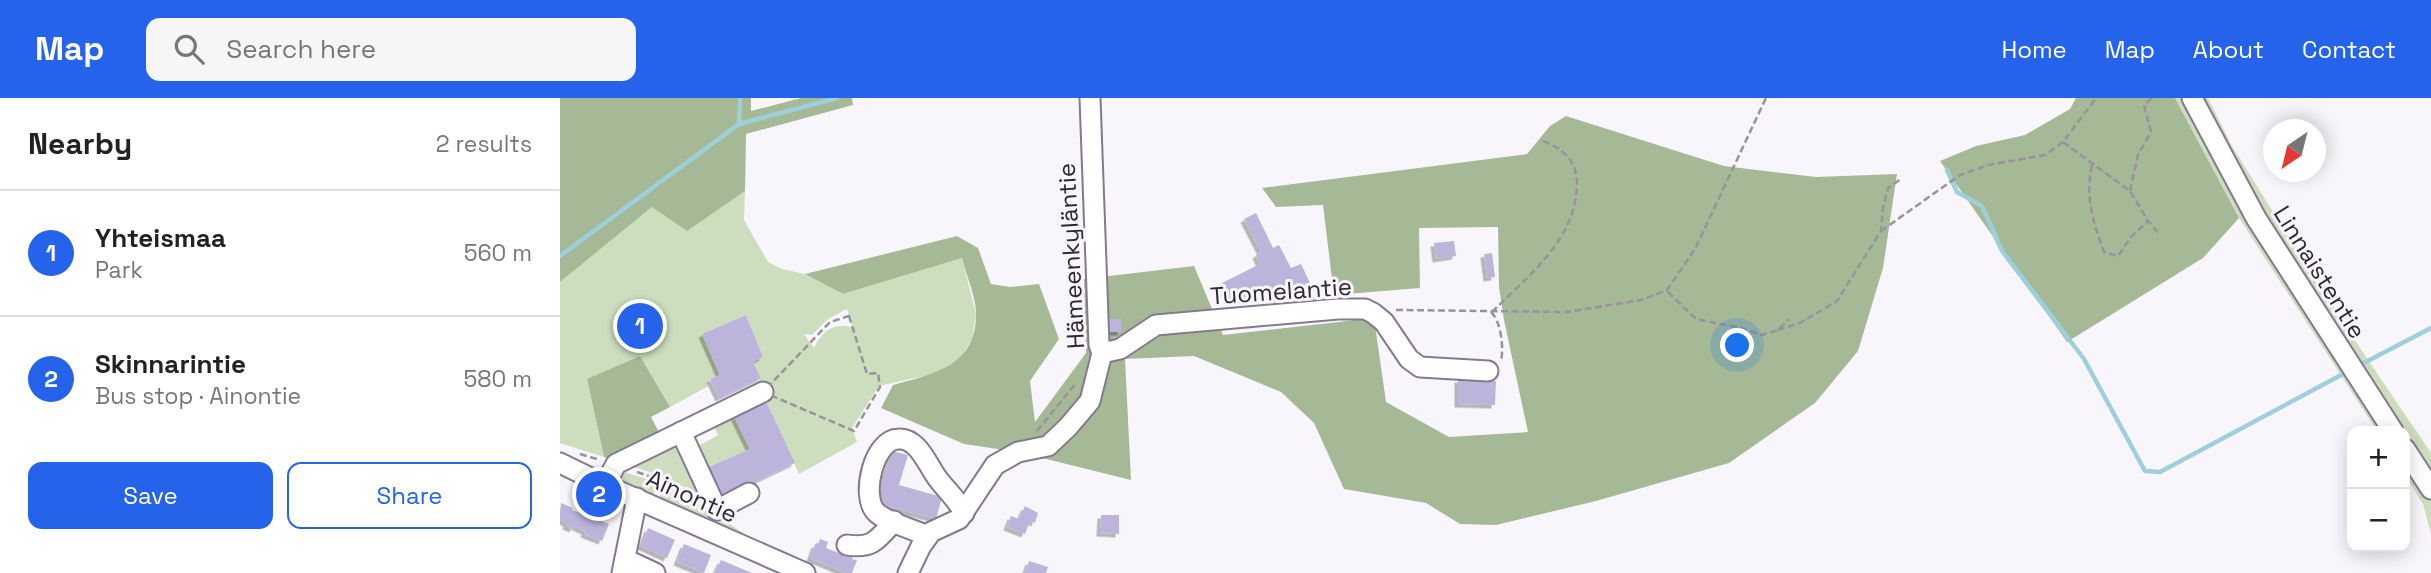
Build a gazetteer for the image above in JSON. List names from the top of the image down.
{
  "streets": {
    "street": [
      "Hämeenkyläntie",
      "Linnaistentie",
      "Tuomelantie",
      "Ainontie"
    ]
  },
  "crossings": [
    ["Hämeenkyläntie", "Tuomelantie"]
  ],
  "north": "bottom left",
  "page": {
    "header": "Map",
    "search": "Search here",
    "nav": [
      "Home",
      "Map",
      "About",
      "Contact"
    ],
    "heading": ["Nearby", "2 results"],
    "list": [
      {
        "mark": "1",
        "name": "Yhteismaa",
        "note": "Park",
        "value": "560 m"
      },
      {
        "mark": "2",
        "name": "Skinnarintie",
        "note": "Bus stop · Ainontie",
        "value": "580 m"
      }
    ],
    "pins": ["1", "2"],
    "map_buttons": ["+", "−"],
    "buttons": ["Save", "Share"]
  }
}
